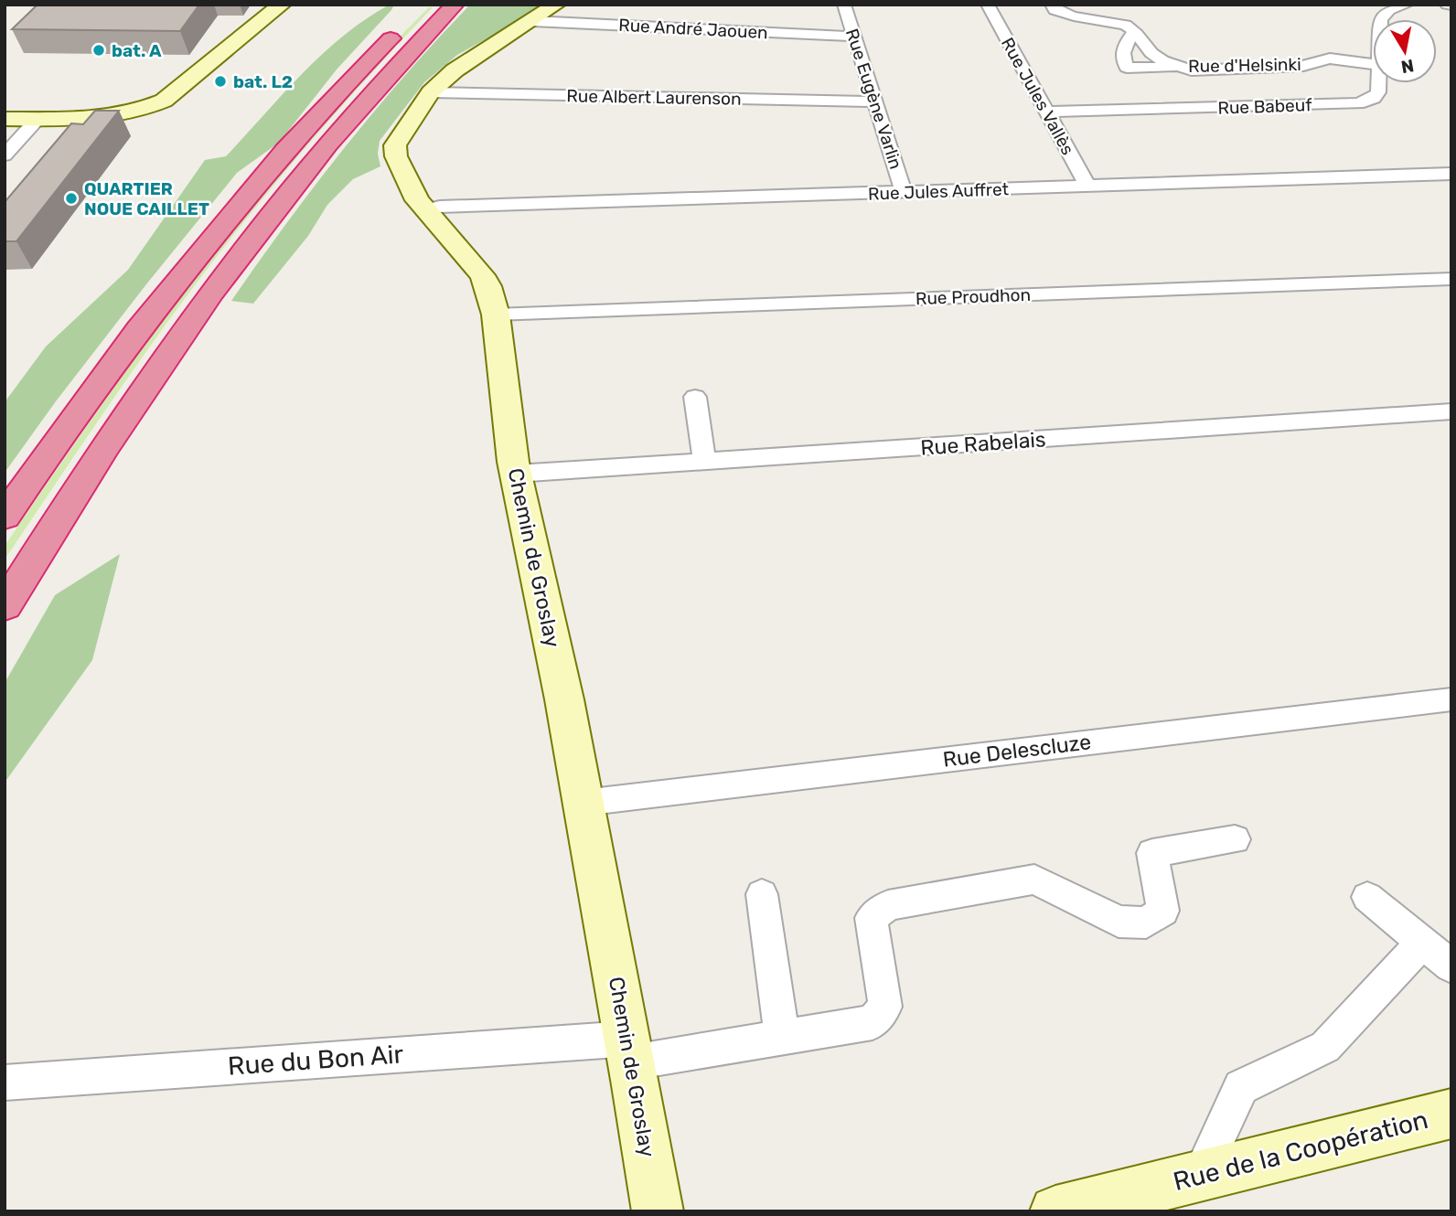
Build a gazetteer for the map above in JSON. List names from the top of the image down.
{
  "streets": {
    "street": [
      "Rue André Jaouen",
      "Rue d'Helsinki",
      "Rue Jules Vallès",
      "Rue Albert Laurenson",
      "Rue Eugène Varlin",
      "Rue Babeuf",
      "Rue Jules Auffret",
      "Rue Proudhon",
      "Rue Rabelais",
      "Chemin de Groslay",
      "Rue Delescluze",
      "Rue du Bon Air",
      "Rue de la Coopération"
    ]
  },
  "crossings": [
    ["Rue André Jaouen", "Rue Eugène Varlin"],
    ["Rue André Jaouen", "Chemin de Groslay"],
    ["Rue Jules Vallès", "Rue Babeuf"],
    ["Rue Jules Vallès", "Rue Jules Auffret"],
    ["Rue Albert Laurenson", "Rue Eugène Varlin"],
    ["Rue Albert Laurenson", "Chemin de Groslay"],
    ["Rue Eugène Varlin", "Rue Jules Auffret"],
    ["Rue Jules Auffret", "Chemin de Groslay"],
    ["Rue Proudhon", "Chemin de Groslay"],
    ["Rue Rabelais", "Chemin de Groslay"],
    ["Chemin de Groslay", "Rue Delescluze"],
    ["Chemin de Groslay", "Rue du Bon Air"]
  ],
  "places": ["bat. A", "bat. L2", "QUARTIER NOUE CAILLET"],
  "north": "bottom"
}
